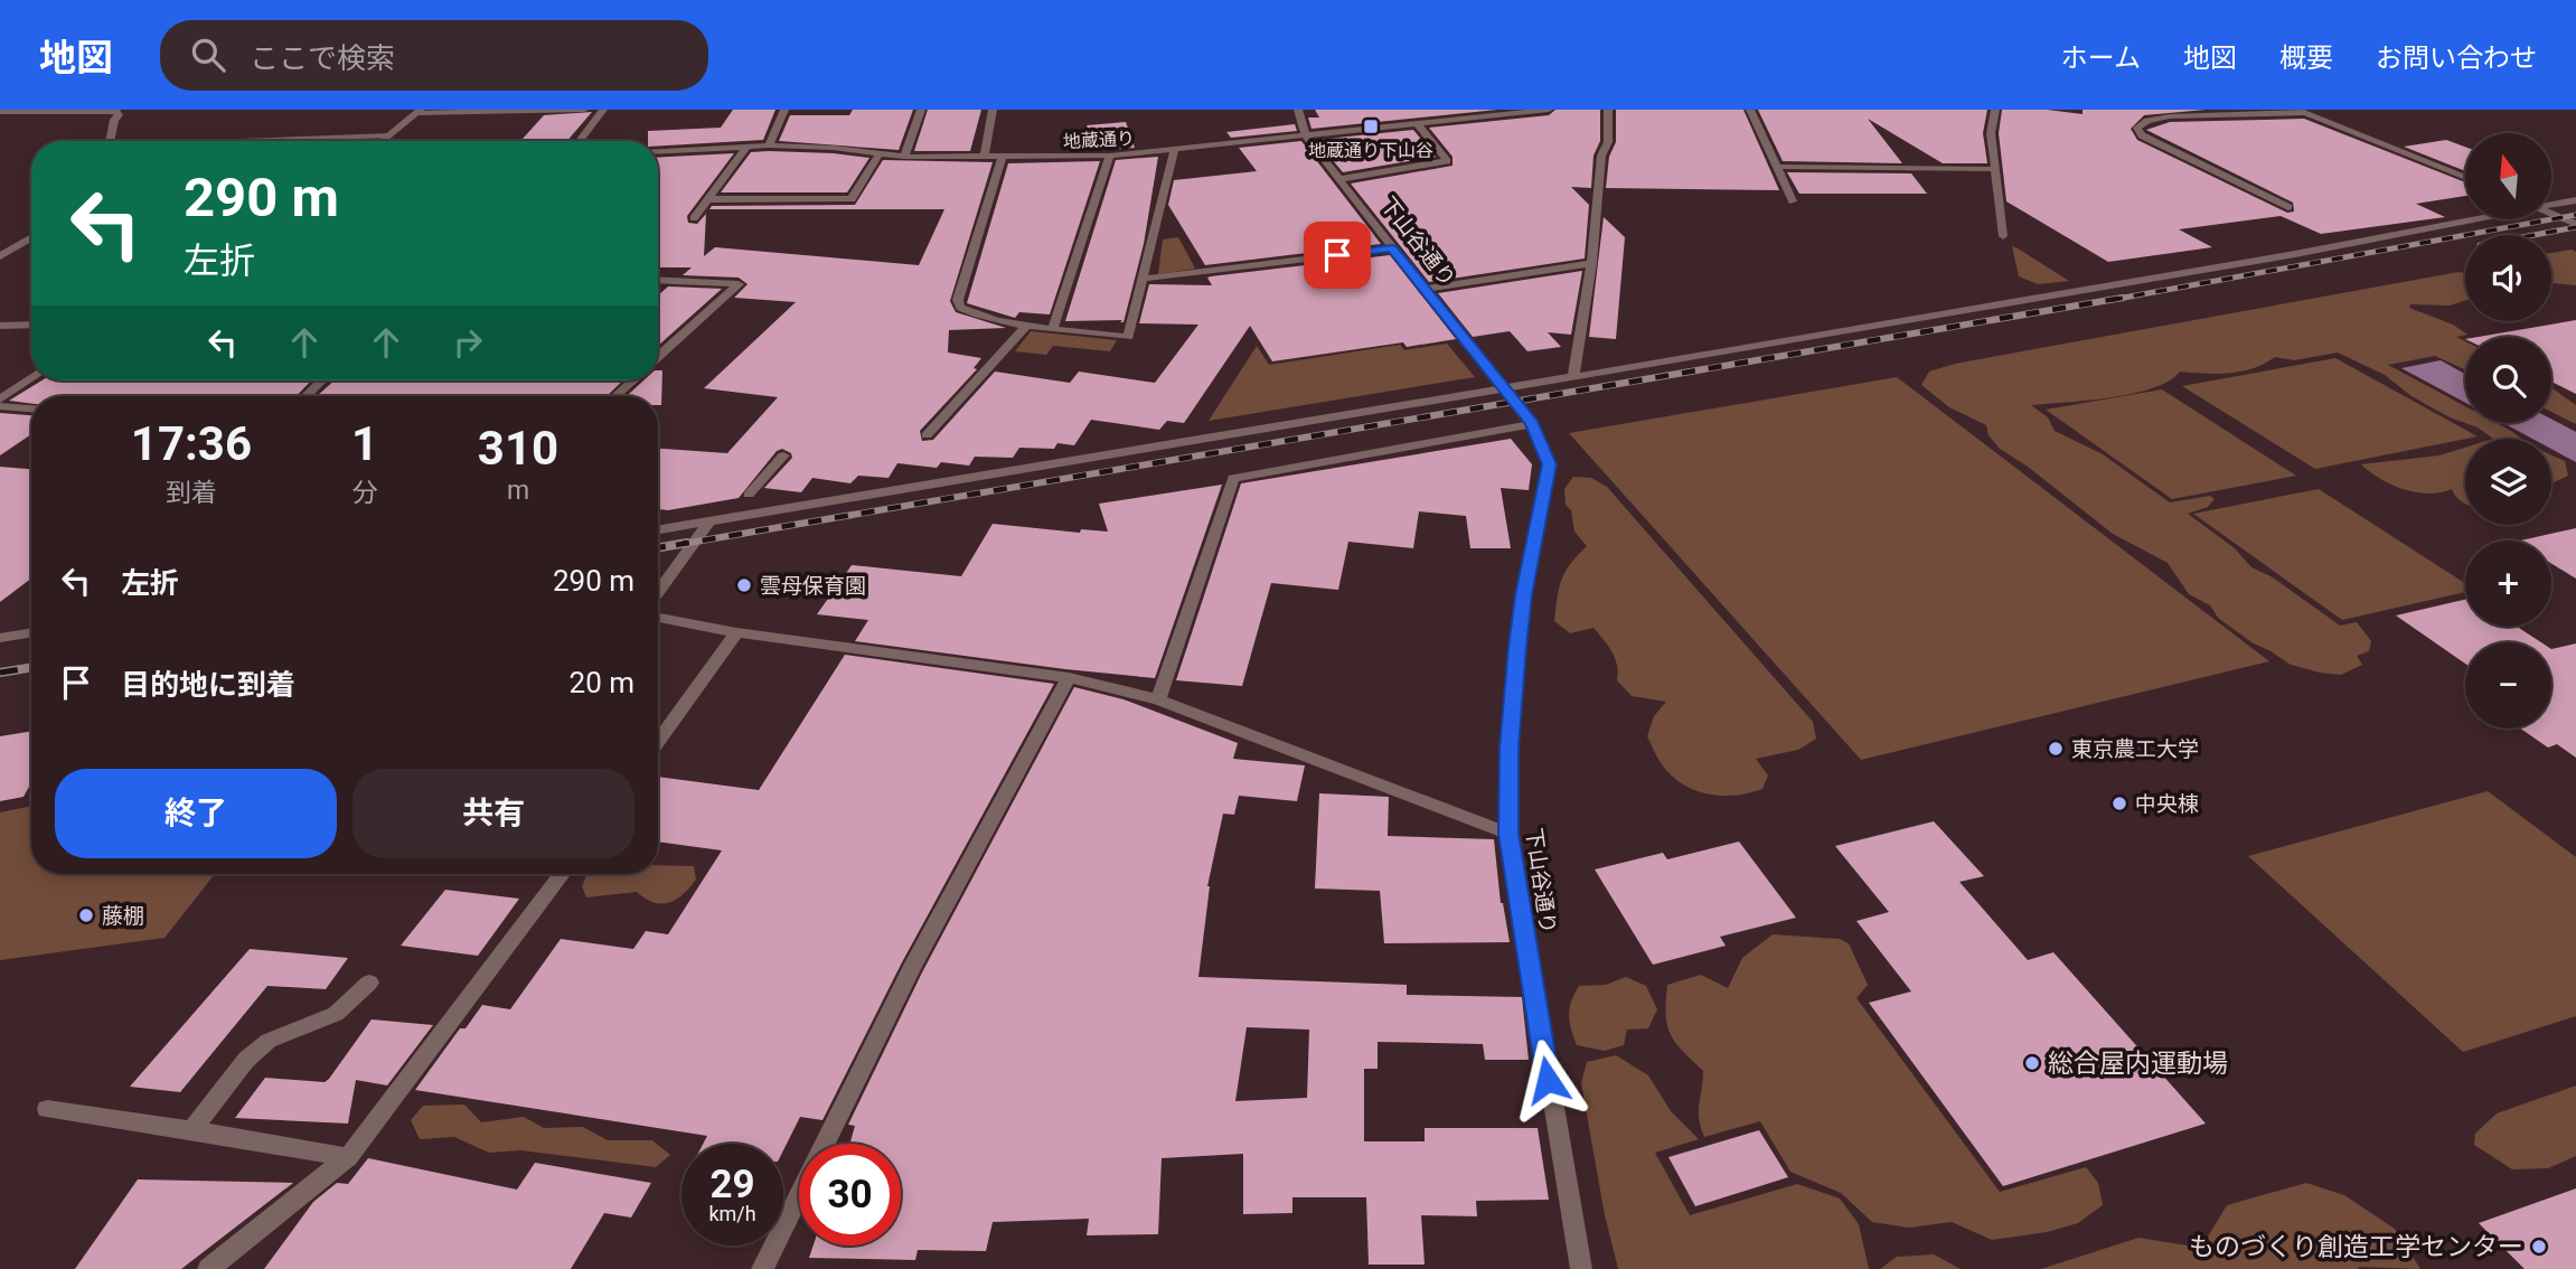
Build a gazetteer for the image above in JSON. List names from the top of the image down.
{
  "streets": {
    "street": ["地蔵通り", "下山谷通り"]
  },
  "crossings": [
    ["地蔵通り", "下山谷通り"]
  ],
  "places": {
    "transit": ["地蔵通り下山谷"],
    "other": [
      "雲母保育園",
      "東京農工大学",
      "中央棟",
      "藤棚",
      "総合屋内運動場",
      "ものづくり創造工学センター"
    ]
  },
  "north": "top",
  "page": {
    "header": "地図",
    "search": "ここで検索",
    "nav": [
      "ホーム",
      "地図",
      "概要",
      "お問い合わせ"
    ],
    "map_buttons": ["+", "−"],
    "turn": ["290 m", "左折"],
    "eta": [
      "17:36",
      "到着",
      "1",
      "分",
      "310",
      "m"
    ],
    "list": [
      {
        "name": "左折",
        "value": "290 m"
      },
      {
        "name": "目的地に到着",
        "value": "20 m"
      }
    ],
    "buttons": ["終了", "共有"],
    "speed": "29 km/h",
    "limit": "30"
  }
}
